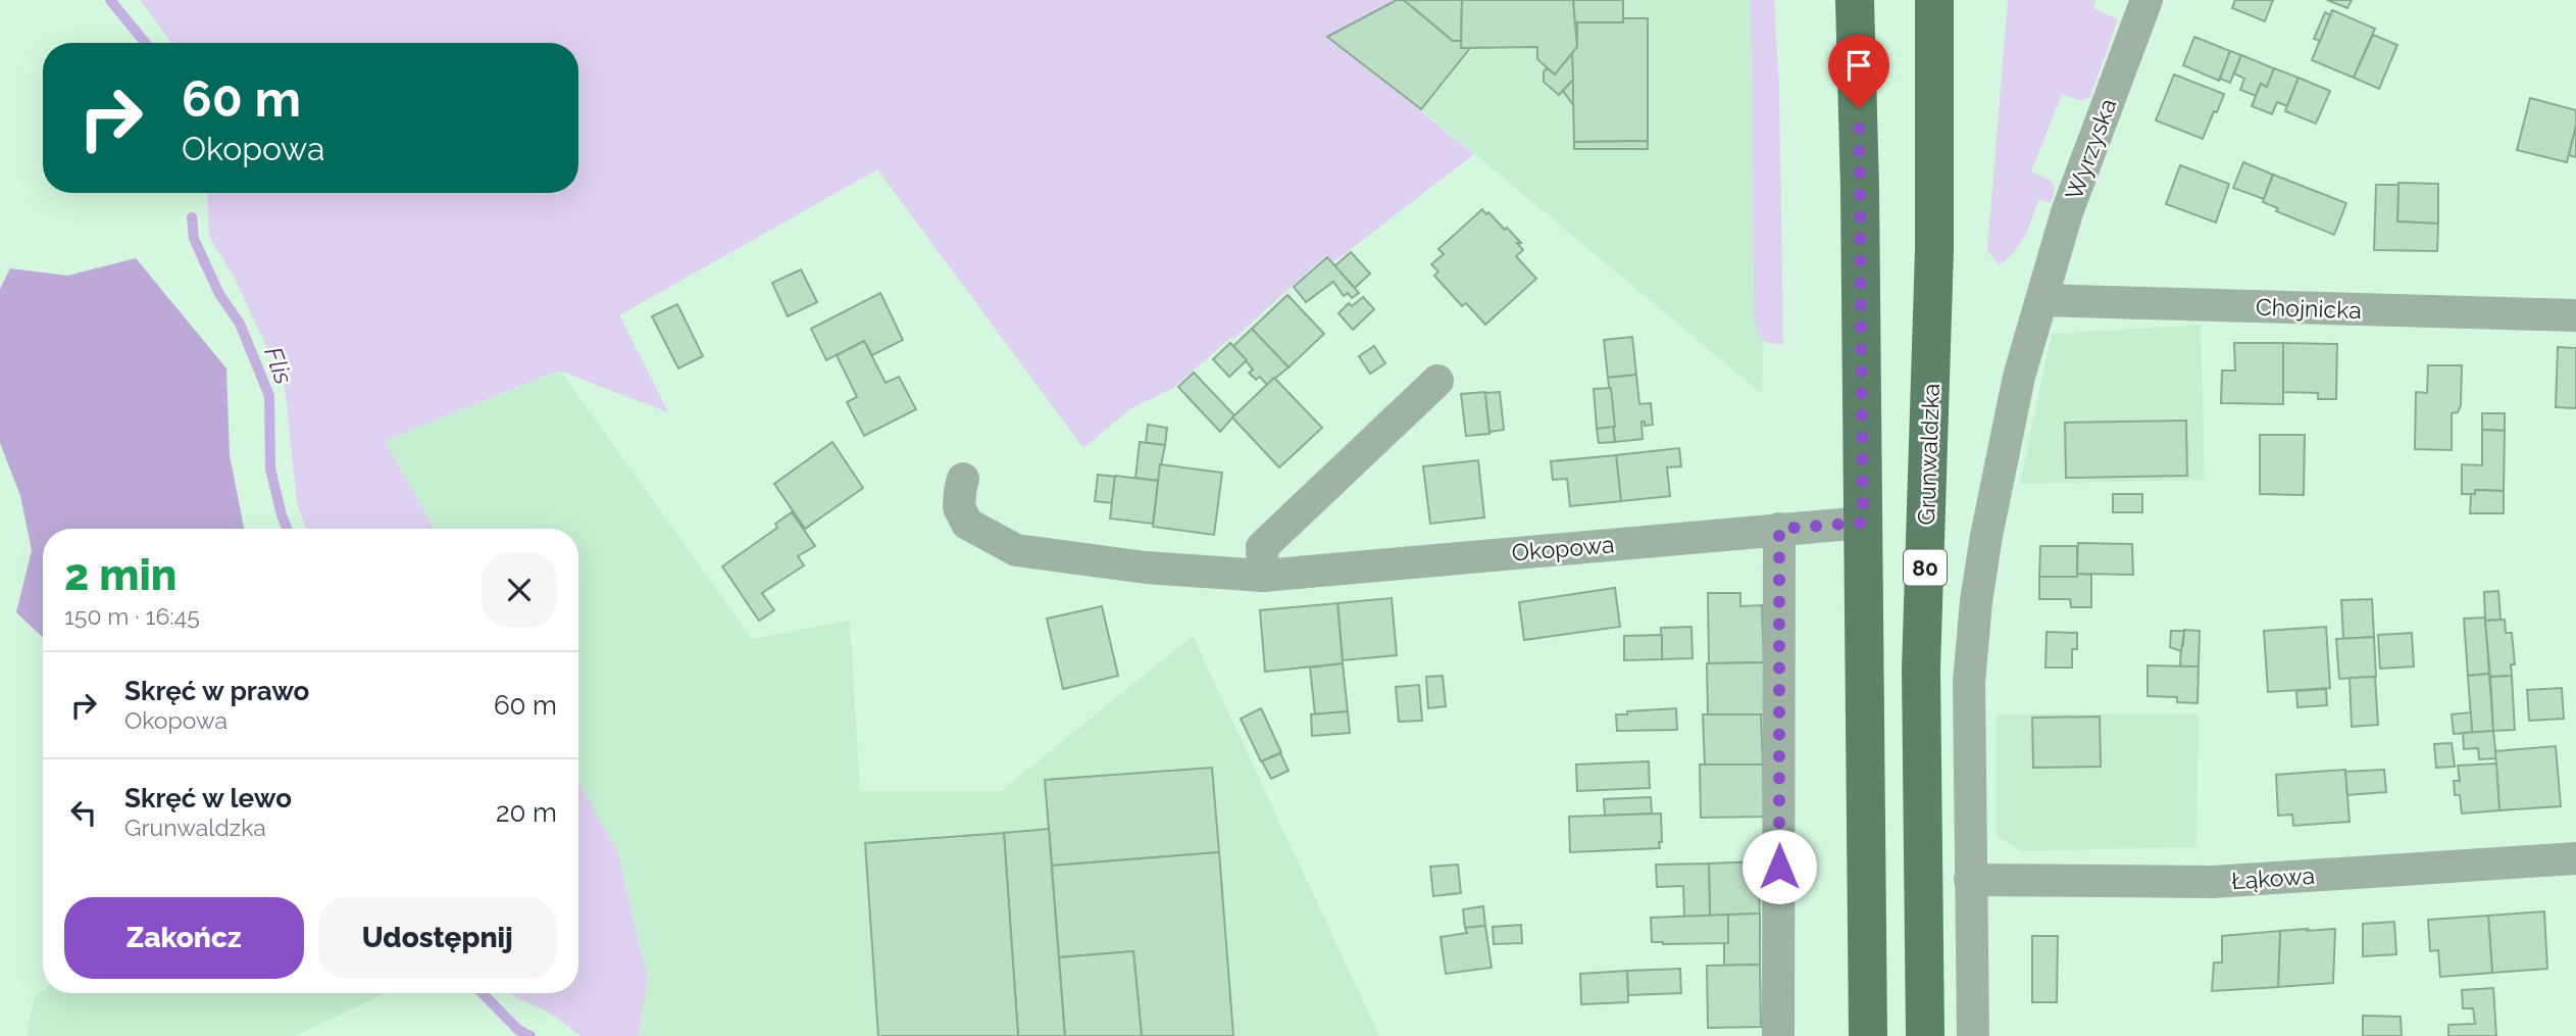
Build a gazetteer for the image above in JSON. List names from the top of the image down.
{
  "streets": {
    "main road": ["Grunwaldzka", "80"],
    "street": [
      "Wyrzyska",
      "Chojnicka",
      "Okopowa",
      "Łąkowa"
    ]
  },
  "crossings": [
    ["Wyrzyska", "Chojnicka"],
    ["Wyrzyska", "Łąkowa"]
  ],
  "water": ["Flis"],
  "page": {
    "turn": ["60 m", "Okopowa"],
    "heading": ["2 min", "150 m · 16:45"],
    "list": [
      {
        "name": "Skręć w prawo",
        "note": "Okopowa",
        "value": "60 m"
      },
      {
        "name": "Skręć w lewo",
        "note": "Grunwaldzka",
        "value": "20 m"
      }
    ],
    "buttons": ["Zakończ", "Udostępnij"]
  }
}
